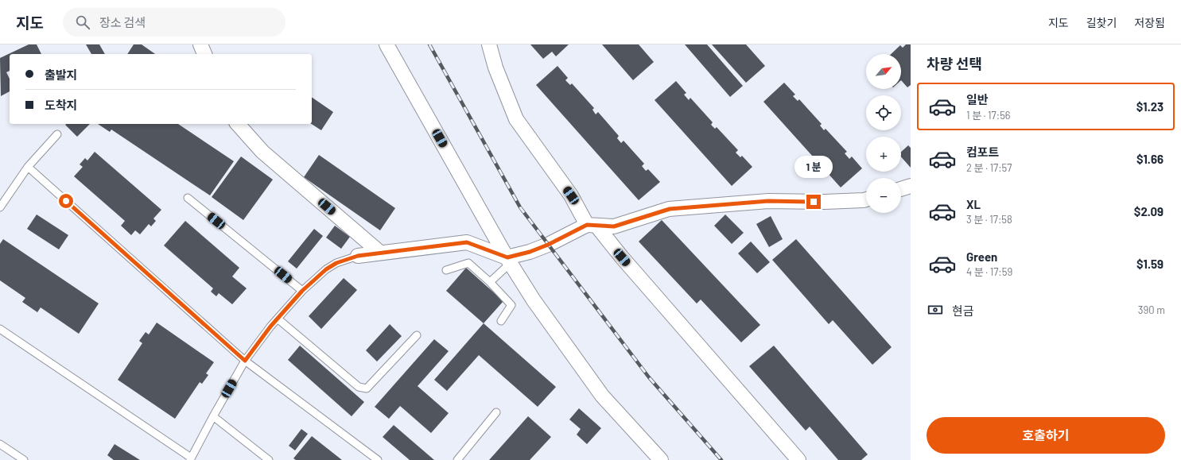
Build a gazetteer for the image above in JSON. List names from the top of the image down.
{
  "north": "top right",
  "page": {
    "header": "지도",
    "search": "장소 검색",
    "nav": ["지도", "길찾기", "저장됨"],
    "heading": "차량 선택",
    "map_buttons": ["+", "−"],
    "banner": ["출발지", "도착지"],
    "list": [
      {
        "name": "일반",
        "note": "1 분 · 17:56",
        "value": "$1.23"
      },
      {
        "name": "컴포트",
        "note": "2 분 · 17:57",
        "value": "$1.66"
      },
      {
        "name": "XL",
        "note": "3 분 · 17:58",
        "value": "$2.09"
      },
      {
        "name": "Green",
        "note": "4 분 · 17:59",
        "value": "$1.59"
      }
    ],
    "bubble": "1 분",
    "pay": ["현금", "390 m"],
    "buttons": "호출하기"
  }
}
